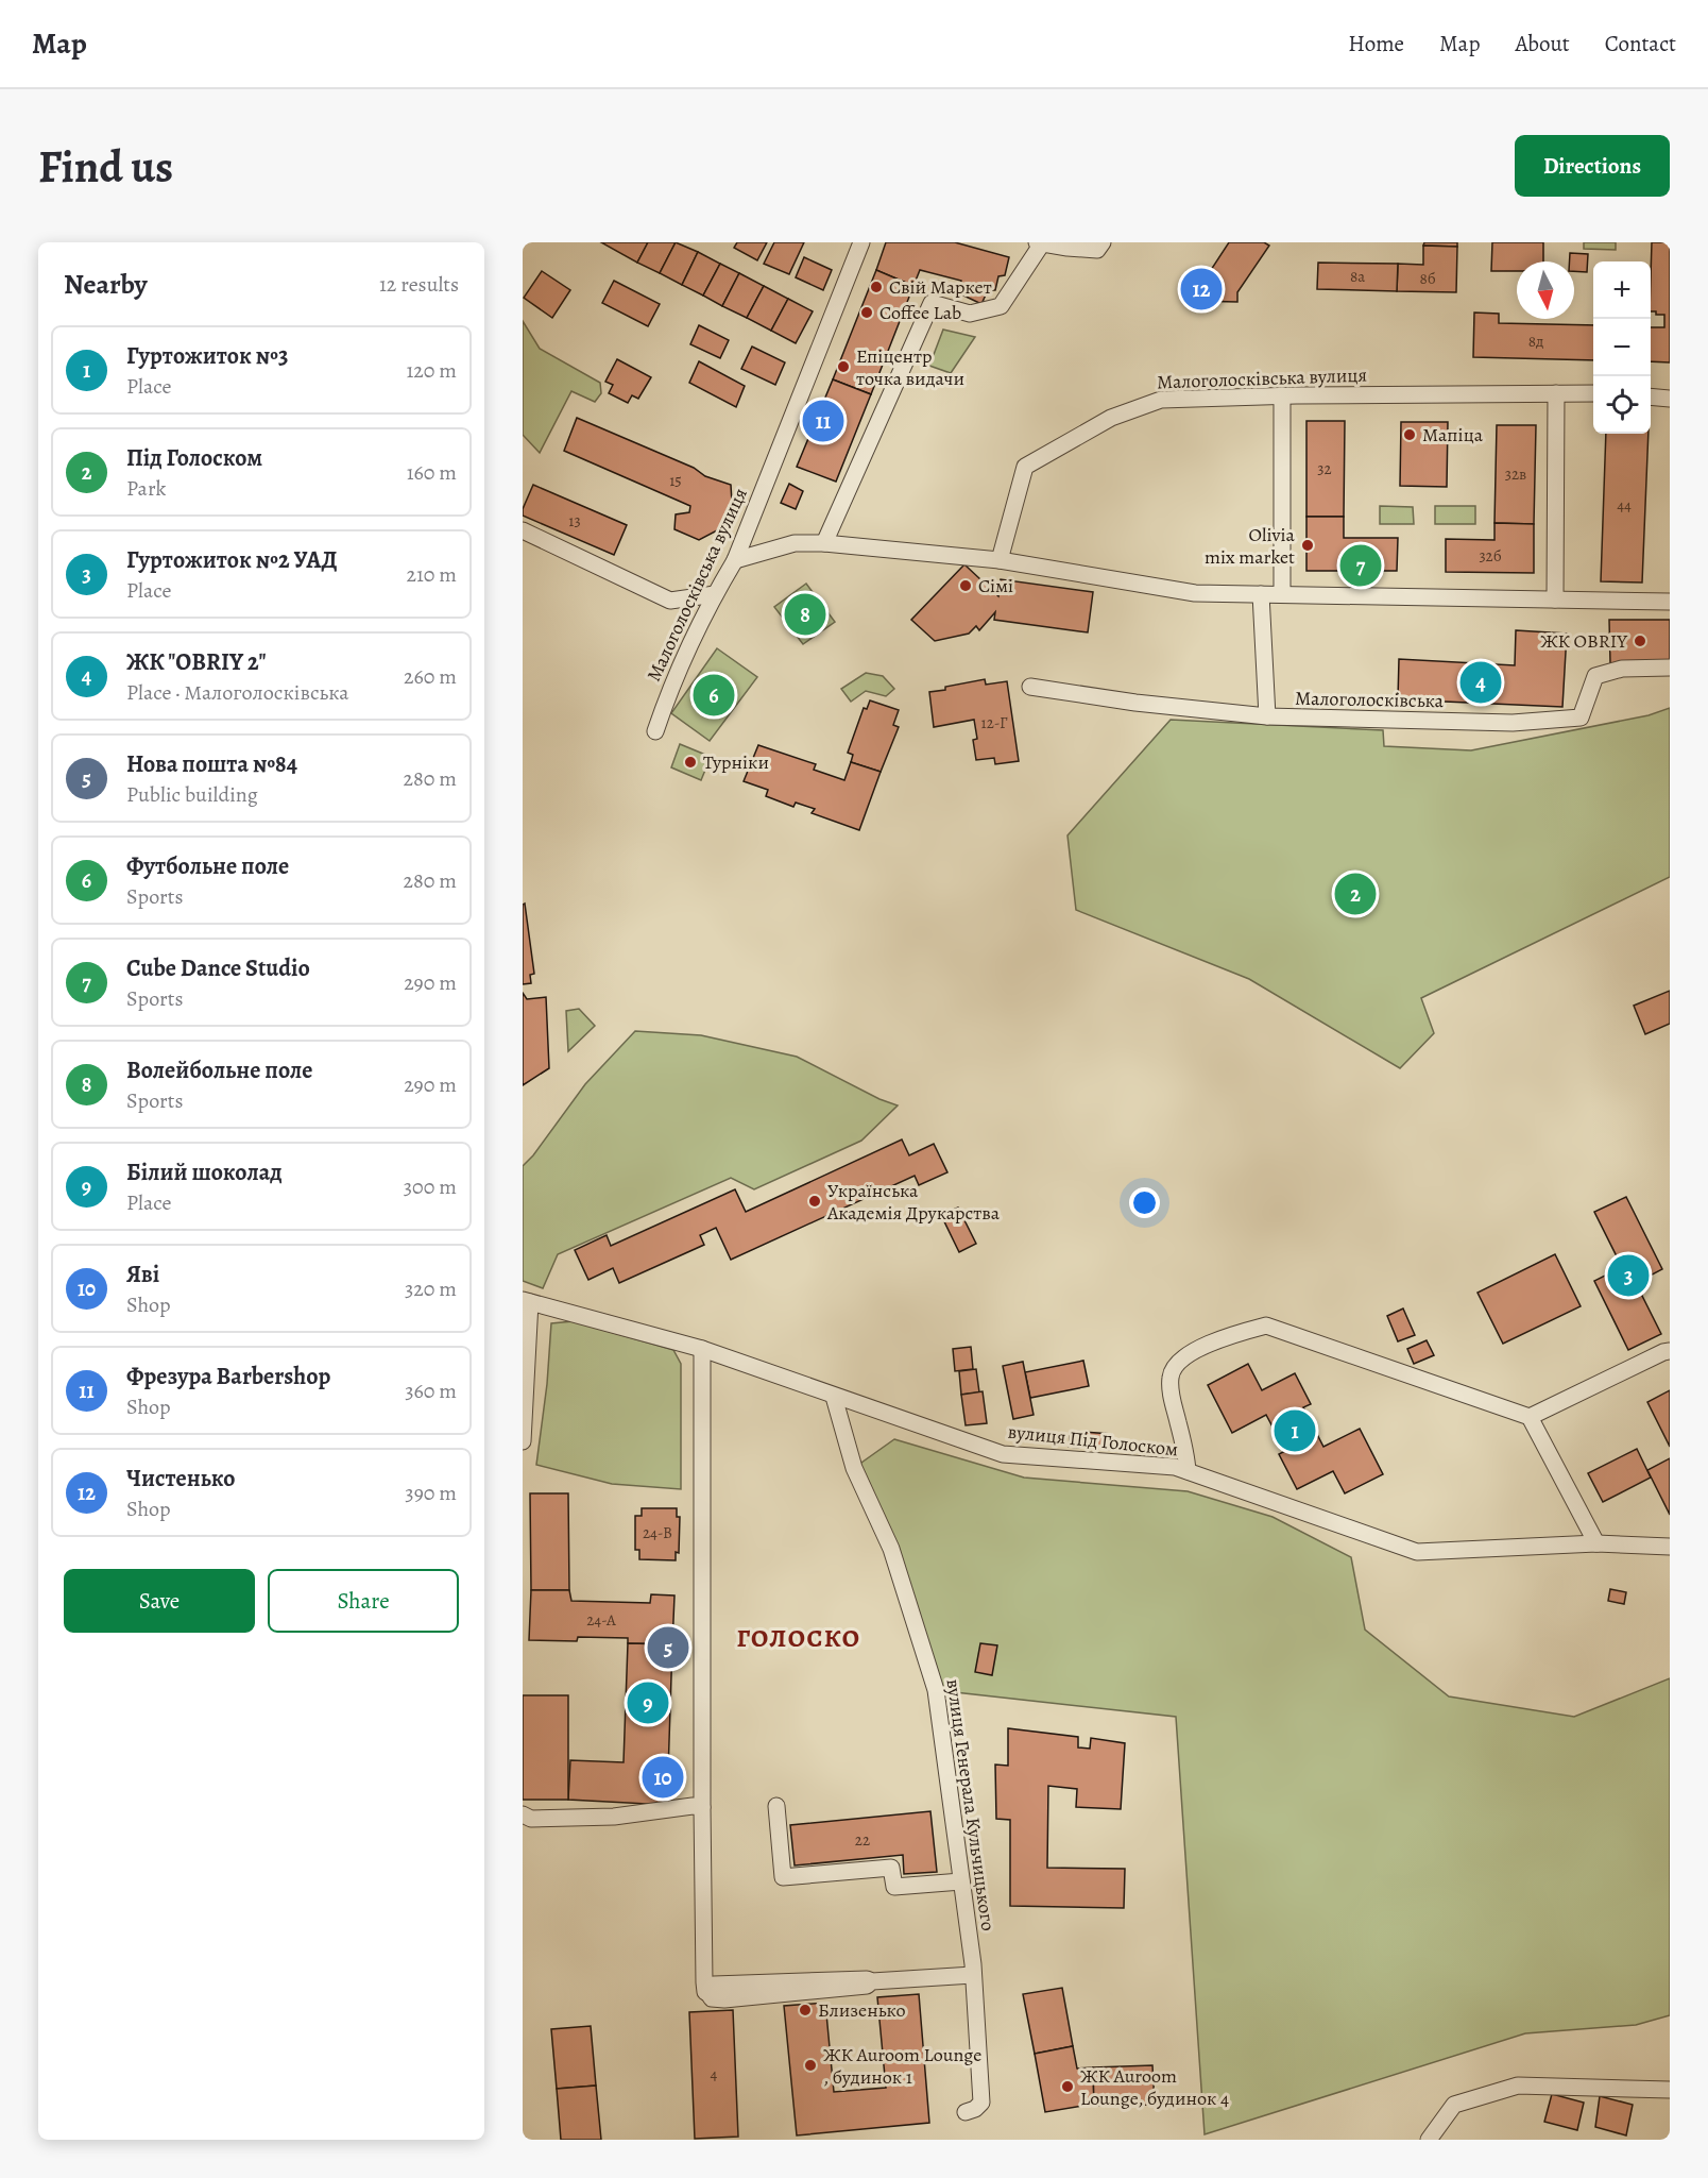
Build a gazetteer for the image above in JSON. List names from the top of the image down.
{
  "streets": {
    "street": [
      "Малоголосківська вулиця",
      "Малоголосківська",
      "вулиця Під Голоском",
      "вулиця Генерала Кульчицького"
    ]
  },
  "crossings": [
    ["вулиця Під Голоском", "вулиця Генерала Кульчицького"]
  ],
  "districts": ["ГОЛОСКО"],
  "places": [
    "Свій Маркет",
    "Coffee Lab",
    "Епіцентр точка видачи",
    "Мапіца",
    "Olivia mix market",
    "Сімі",
    "ЖК OBRIY",
    "Турніки",
    "Українська Академія Друкарства",
    "Близенько",
    "ЖК Auroom Lounge , будинок 1",
    "ЖК Auroom Lounge, будинок 4"
  ],
  "house_numbers": [
    "8а",
    "8б",
    "8д",
    "32",
    "32в",
    "15",
    "44",
    "13",
    "32б",
    "12-Г",
    "24-В",
    "24-А",
    "22",
    "4"
  ],
  "north": "bottom",
  "page": {
    "header": "Map",
    "nav": [
      "Home",
      "Map",
      "About",
      "Contact"
    ],
    "buttons": [
      "Directions",
      ["Save", "Share"]
    ],
    "title": "Find us",
    "heading": ["Nearby", "12 results"],
    "map_buttons": ["+", "−"],
    "pins": [
      "12",
      "11",
      "7",
      "8",
      "4",
      "6",
      "2",
      "3",
      "1",
      "5",
      "9",
      "10"
    ],
    "list": [
      {
        "mark": "1",
        "name": "Гуртожиток №3",
        "note": "Place",
        "value": "120 m"
      },
      {
        "mark": "2",
        "name": "Під Голоском",
        "note": "Park",
        "value": "160 m"
      },
      {
        "mark": "3",
        "name": "Гуртожиток №2 УАД",
        "note": "Place",
        "value": "210 m"
      },
      {
        "mark": "4",
        "name": "ЖК \"OBRIY 2\"",
        "note": "Place · Малоголосківська",
        "value": "260 m"
      },
      {
        "mark": "5",
        "name": "Нова пошта №84",
        "note": "Public building",
        "value": "280 m"
      },
      {
        "mark": "6",
        "name": "Футбольне поле",
        "note": "Sports",
        "value": "280 m"
      },
      {
        "mark": "7",
        "name": "Cube Dance Studio",
        "note": "Sports",
        "value": "290 m"
      },
      {
        "mark": "8",
        "name": "Волейбольне поле",
        "note": "Sports",
        "value": "290 m"
      },
      {
        "mark": "9",
        "name": "Білий шоколад",
        "note": "Place",
        "value": "300 m"
      },
      {
        "mark": "10",
        "name": "Яві",
        "note": "Shop",
        "value": "320 m"
      },
      {
        "mark": "11",
        "name": "Фрезура Barbershop",
        "note": "Shop",
        "value": "360 m"
      },
      {
        "mark": "12",
        "name": "Чистенько",
        "note": "Shop",
        "value": "390 m"
      }
    ]
  }
}
